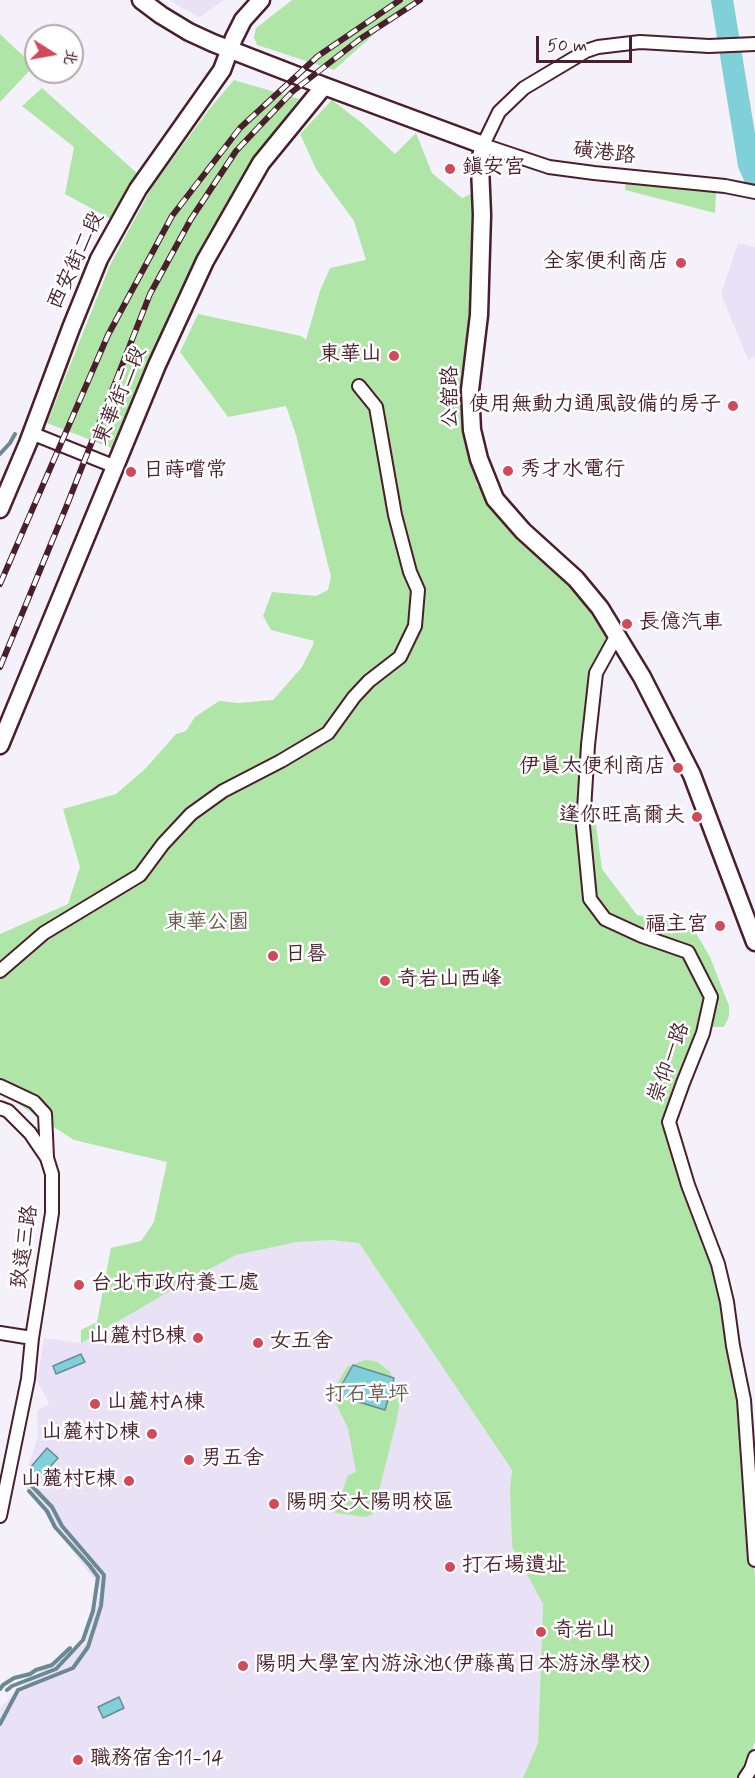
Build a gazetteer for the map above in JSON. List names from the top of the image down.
{
  "streets": {
    "street": [
      "磺港路",
      "西安街二段",
      "東華街二段",
      "公舘路",
      "崇仰一路",
      "致遠三路"
    ]
  },
  "crossings": [
    ["磺港路", "公舘路"],
    ["公舘路", "崇仰一路"]
  ],
  "parks": ["東華公園", "打石草坪"],
  "places": [
    "鎮安宮",
    "全家便利商店",
    "東華山",
    "使用無動力通風設備的房子",
    "秀才水電行",
    "日蒔嚐常",
    "長億汽車",
    "伊真太便利商店",
    "逢你旺高爾夫",
    "福主宮",
    "日晷",
    "奇岩山西峰",
    "台北市政府養工處",
    "山麓村B棟",
    "女五舍",
    "山麓村A棟",
    "山麓村D棟",
    "男五舍",
    "山麓村E棟",
    "陽明交大陽明校區",
    "打石場遺址",
    "奇岩山",
    "陽明大學室內游泳池(伊藤萬日本游泳學校)",
    "職務宿舍11-14"
  ],
  "scale_bar": "50 m",
  "north": "right"
}
